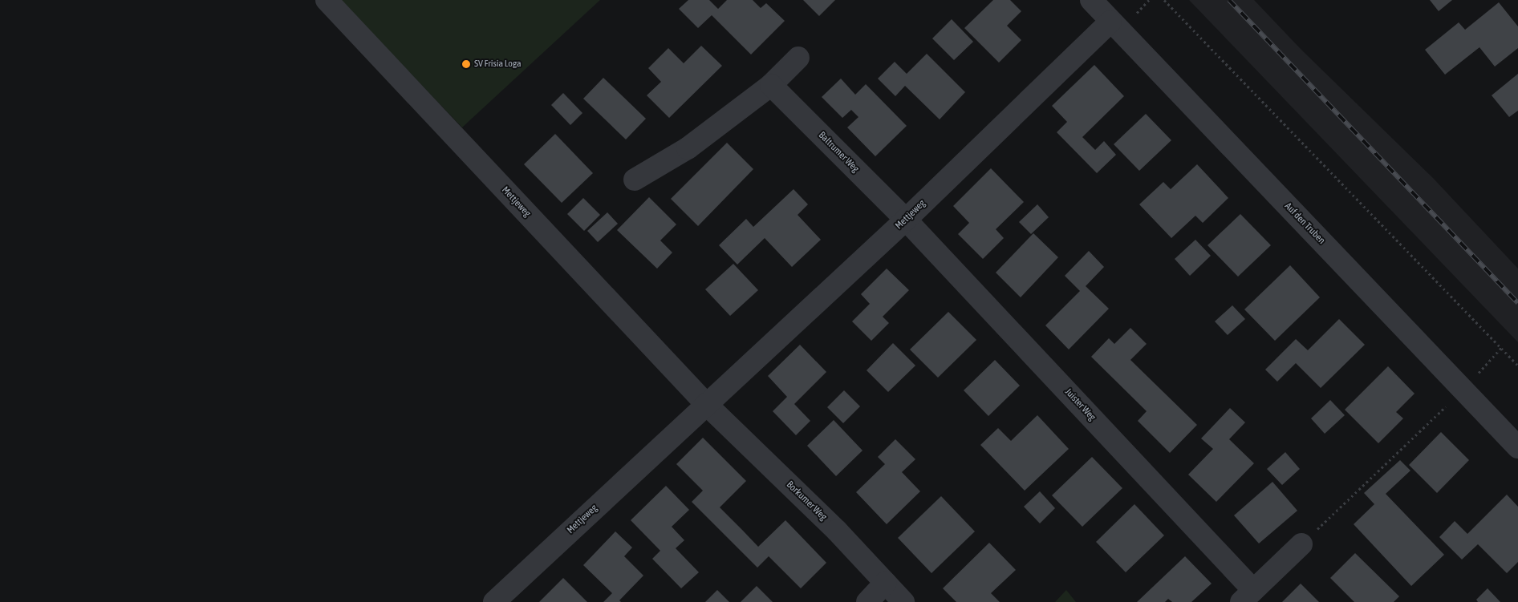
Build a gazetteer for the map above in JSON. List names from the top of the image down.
{
  "streets": {
    "street": [
      "Baltrumer Weg",
      "Mettjeweg",
      "Auf den Truben",
      "Juister Weg",
      "Borkumer Weg"
    ]
  },
  "crossings": [
    ["Baltrumer Weg", "Mettjeweg"],
    ["Baltrumer Weg", "Juister Weg"],
    ["Mettjeweg", "Auf den Truben"],
    ["Mettjeweg", "Juister Weg"],
    ["Mettjeweg", "Borkumer Weg"]
  ],
  "places": ["SV Frisia Loga"]
}
